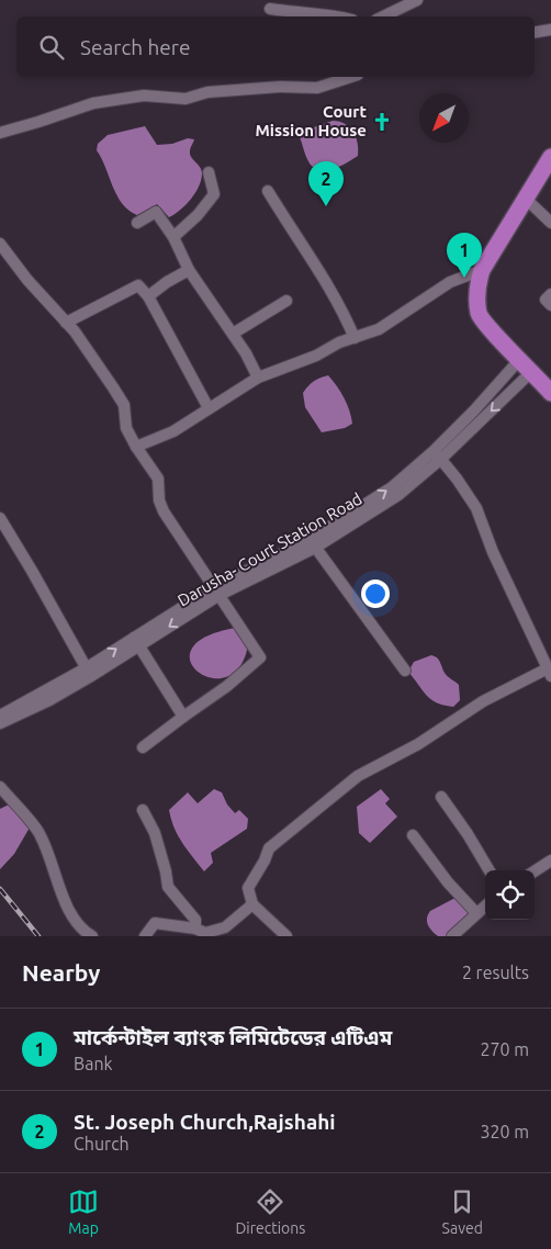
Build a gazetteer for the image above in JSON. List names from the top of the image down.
{
  "streets": {
    "street": ["Darusha- Court Station Road"]
  },
  "places": {
    "church": ["Court Mission House"]
  },
  "north": "bottom left",
  "page": {
    "search": "Search here",
    "pins": ["2", "1"],
    "heading": ["Nearby", "2 results"],
    "list": [
      {
        "mark": "1",
        "name": "মার্কেন্টাইল ব্যাংক লিমিটেডের এটিএম",
        "note": "Bank",
        "value": "270 m"
      },
      {
        "mark": "2",
        "name": "St. Joseph Church,Rajshahi",
        "note": "Church",
        "value": "320 m"
      }
    ],
    "nav": ["Map", "Directions", "Saved"]
  }
}
